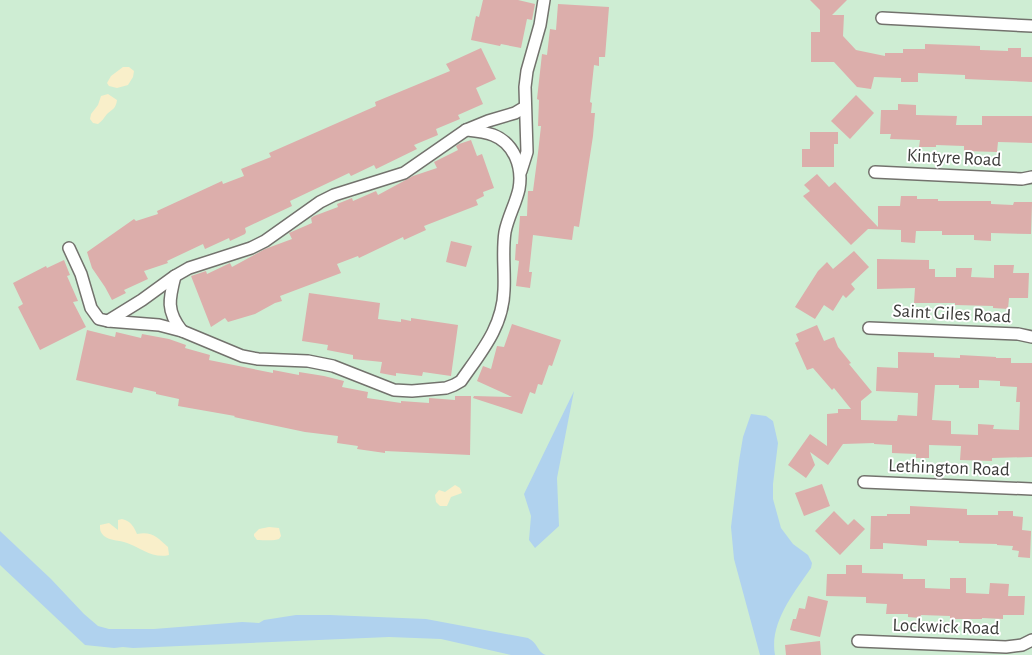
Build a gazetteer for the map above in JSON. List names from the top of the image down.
{
  "streets": {
    "street": [
      "Kintyre Road",
      "Saint Giles Road",
      "Lethington Road",
      "Lockwick Road"
    ]
  }
}
